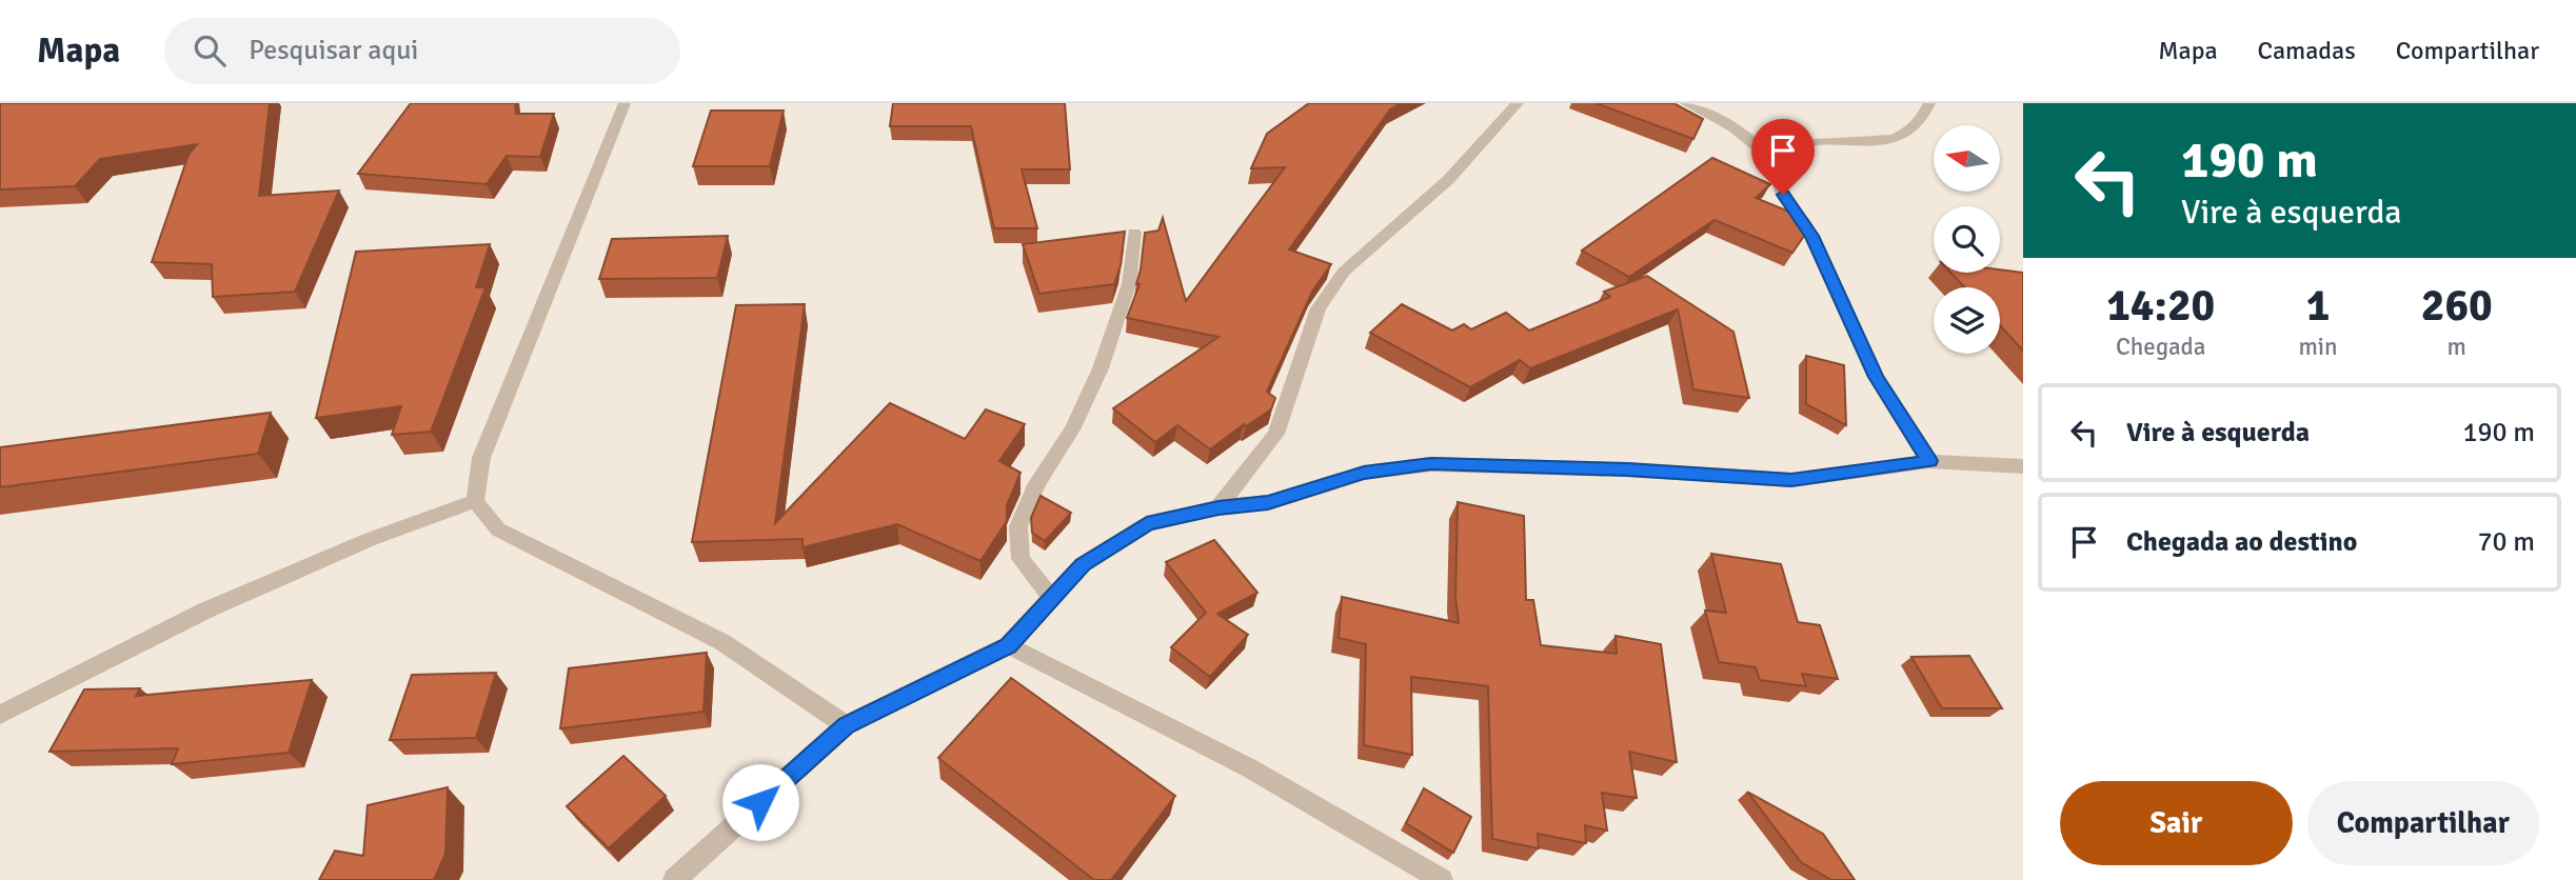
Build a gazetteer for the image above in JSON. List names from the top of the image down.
{
  "north": "left",
  "page": {
    "header": "Mapa",
    "search": "Pesquisar aqui",
    "nav": ["Mapa", "Camadas", "Compartilhar"],
    "turn": ["190 m", "Vire à esquerda"],
    "eta": [
      "14:20",
      "Chegada",
      "1",
      "min",
      "260",
      "m"
    ],
    "list": [
      {
        "name": "Vire à esquerda",
        "value": "190 m"
      },
      {
        "name": "Chegada ao destino",
        "value": "70 m"
      }
    ],
    "buttons": ["Sair", "Compartilhar"]
  }
}
